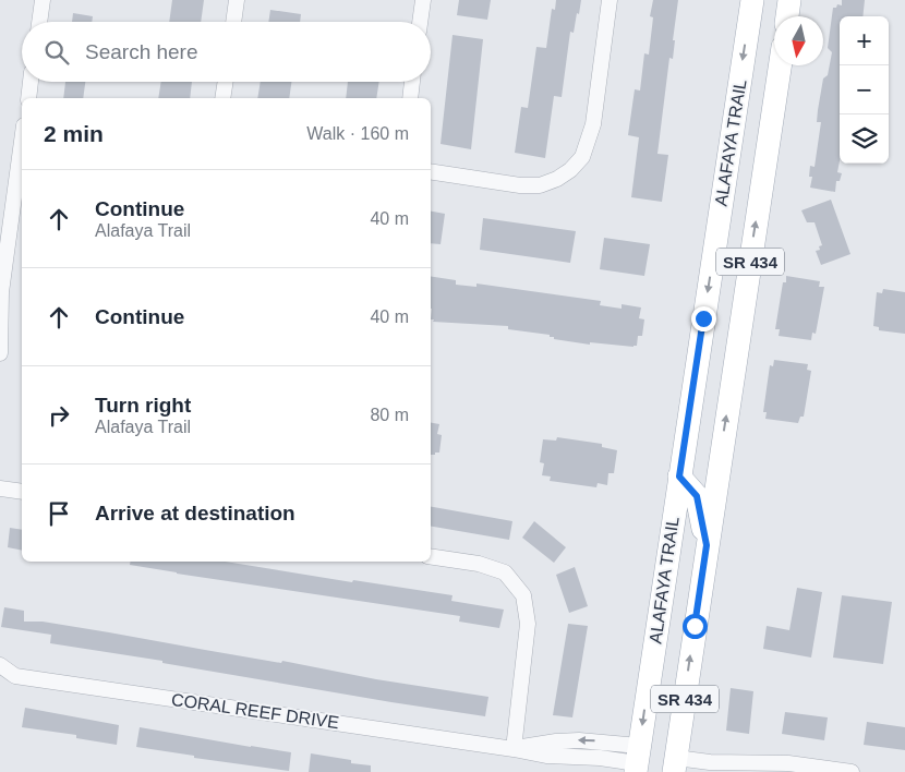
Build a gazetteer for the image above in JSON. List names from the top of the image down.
{
  "streets": {
    "main road": ["ALAFAYA TRAIL", "SR 434"],
    "street": ["CORAL REEF DRIVE"]
  },
  "crossings": [
    ["ALAFAYA TRAIL", "CORAL REEF DRIVE"]
  ],
  "north": "bottom",
  "page": {
    "map_buttons": ["+", "−"],
    "search": "Search here",
    "heading": ["2 min", "Walk · 160 m"],
    "list": [
      ["Continue", "Alafaya Trail", "40 m"],
      ["Continue", "40 m"],
      ["Turn right", "Alafaya Trail", "80 m"],
      "Arrive at destination"
    ]
  }
}
